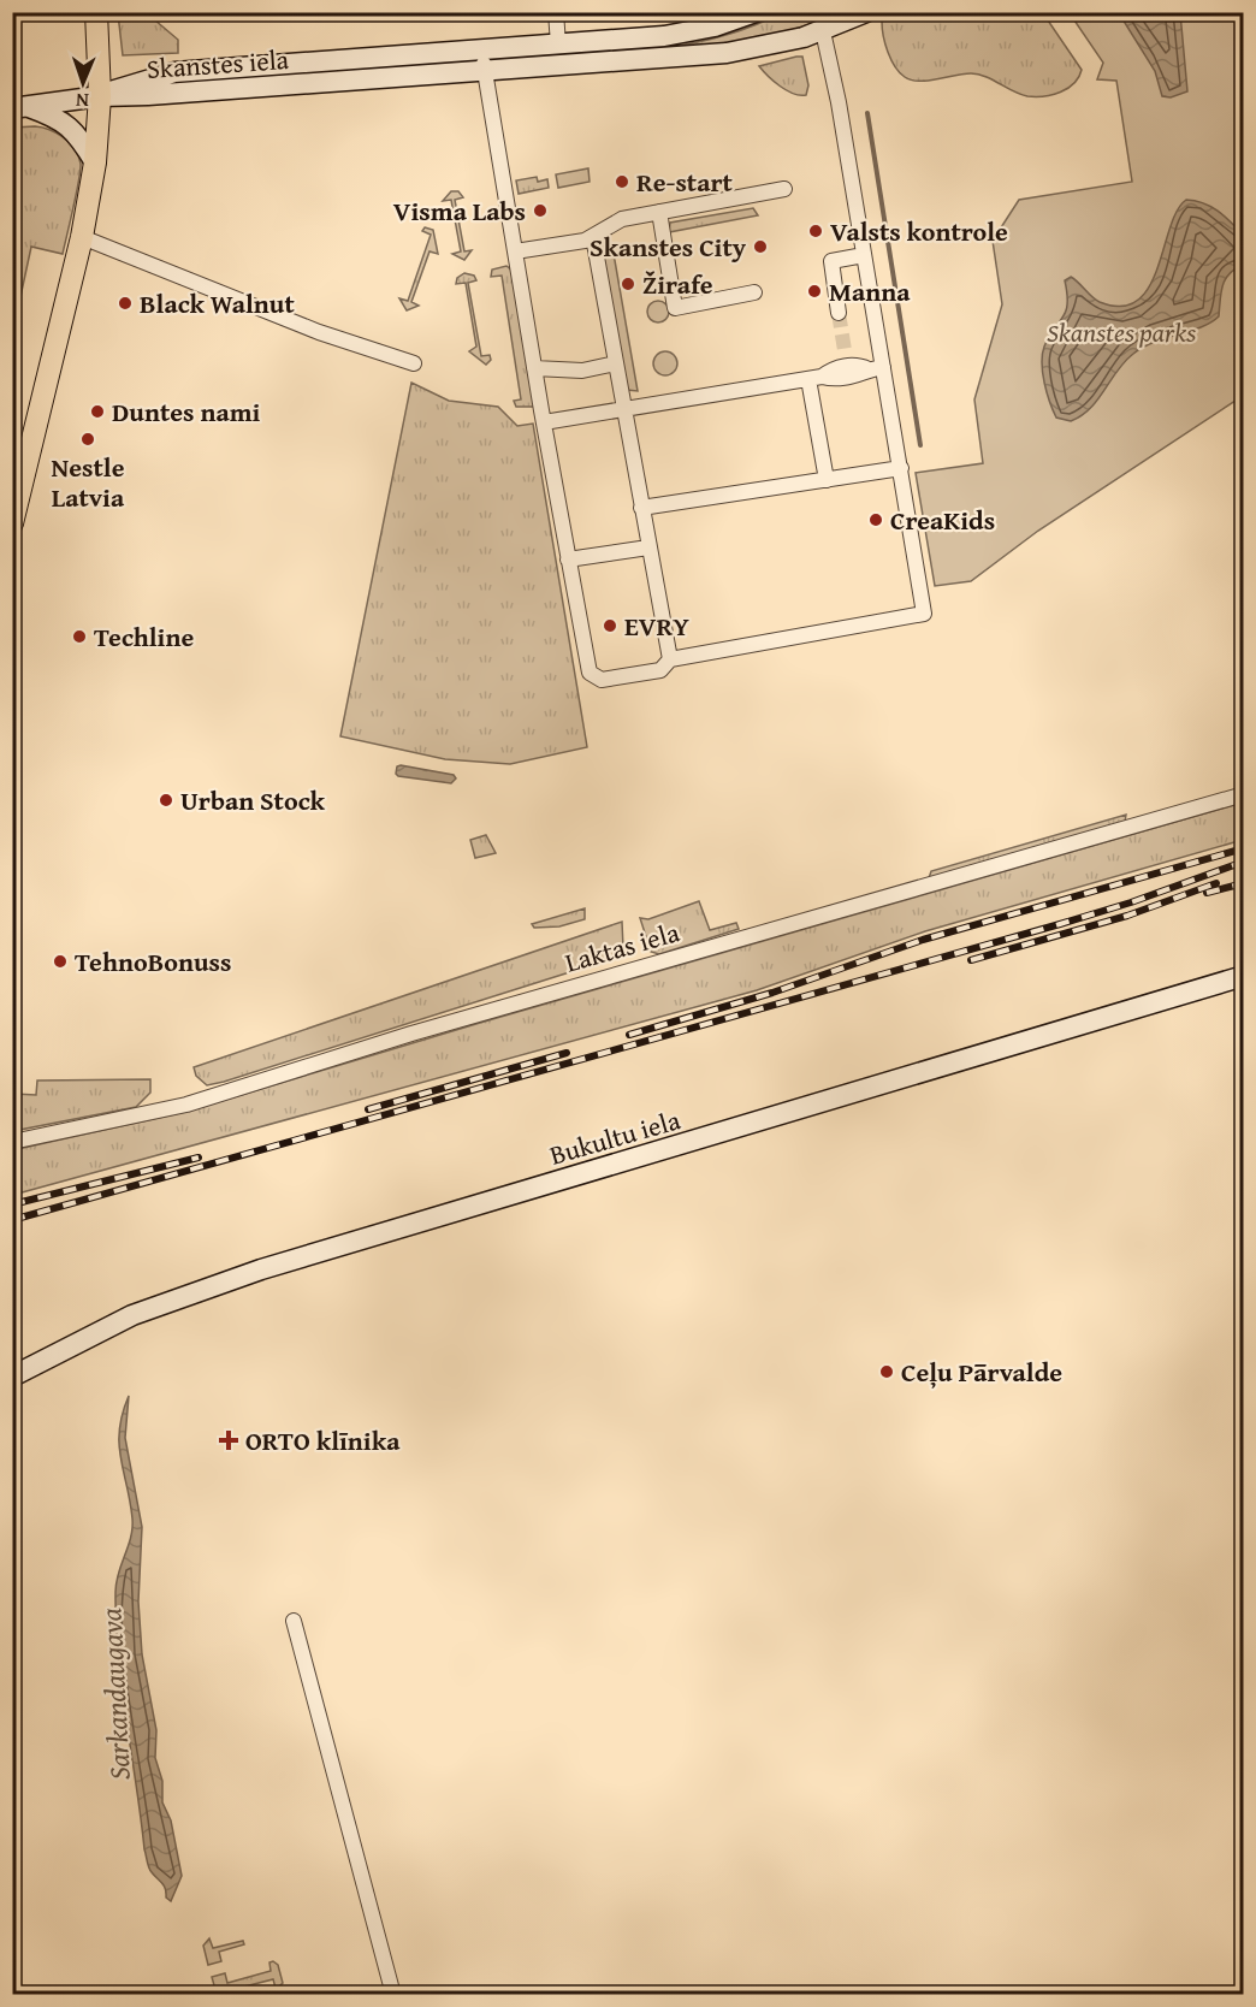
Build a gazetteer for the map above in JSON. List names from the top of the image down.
{
  "streets": {
    "street": ["Skanstes iela", "Laktas iela", "Bukultu iela"]
  },
  "water": ["Sarkandaugava"],
  "parks": ["Skanstes parks"],
  "places": {
    "other": [
      "Re-start",
      "Visma Labs",
      "Valsts kontrole",
      "Skanstes City",
      "Žirafe",
      "Manna",
      "Black Walnut",
      "Duntes nami",
      "Nestle Latvia",
      "CreaKids",
      "EVRY",
      "Techline",
      "Urban Stock",
      "TehnoBonuss",
      "Ceļu Pārvalde"
    ],
    "health": ["ORTO klīnika"]
  },
  "north": "bottom"
}
